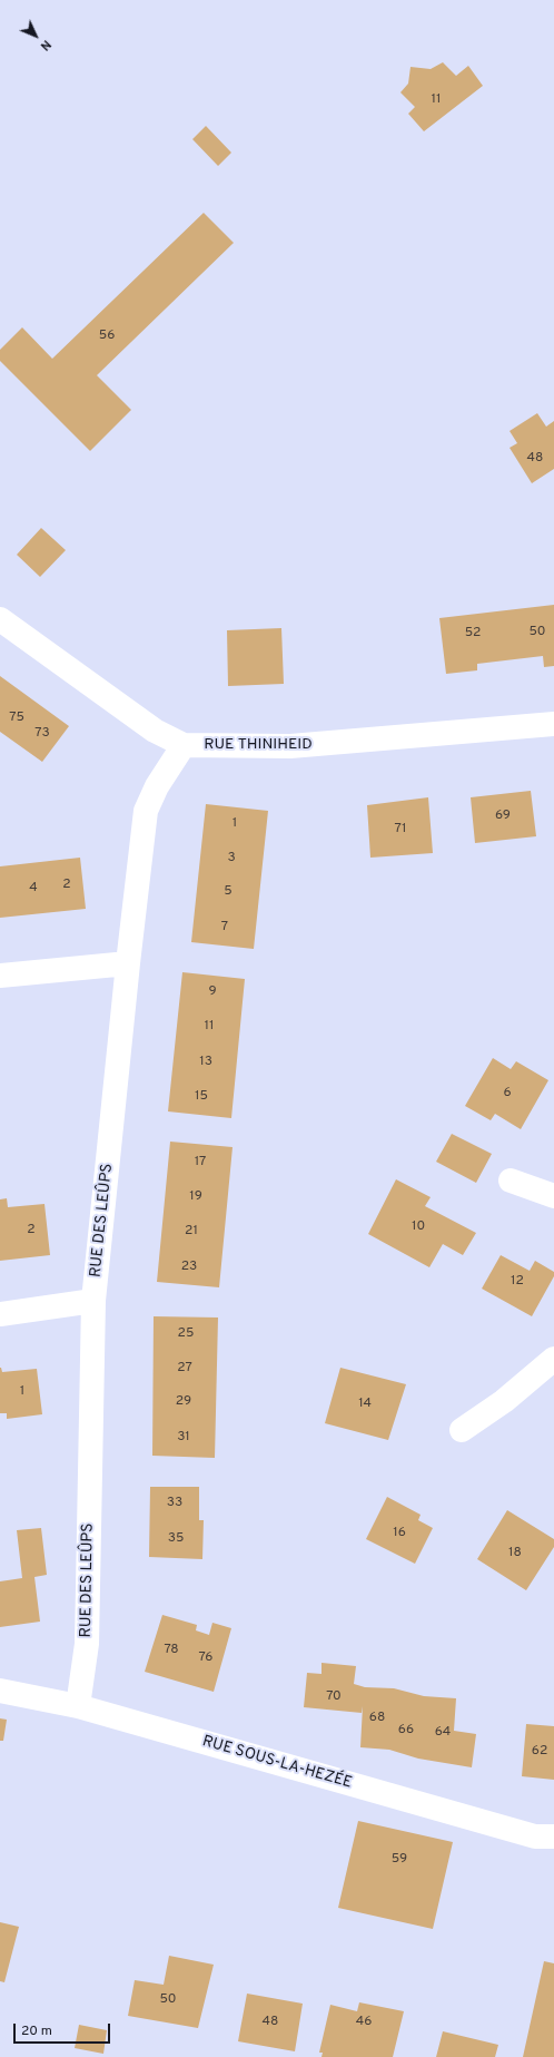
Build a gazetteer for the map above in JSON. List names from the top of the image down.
{
  "streets": {
    "street": ["RUE THINIHEID", "RUE DES LEÛPS", "RUE SOUS-LA-HEZÉE"]
  },
  "crossings": [
    ["RUE THINIHEID", "RUE DES LEÛPS"],
    ["RUE DES LEÛPS", "RUE SOUS-LA-HEZÉE"]
  ],
  "house_numbers": [
    "11",
    "56",
    "48",
    "50",
    "52",
    "75",
    "73",
    "69",
    "1",
    "71",
    "3",
    "2",
    "4",
    "5",
    "7",
    "9",
    "11",
    "13",
    "6",
    "15",
    "17",
    "19",
    "10",
    "2",
    "21",
    "23",
    "12",
    "25",
    "27",
    "1",
    "29",
    "14",
    "31",
    "33",
    "16",
    "35",
    "18",
    "78",
    "76",
    "70",
    "68",
    "66",
    "64",
    "62",
    "59",
    "50",
    "48",
    "46"
  ],
  "scale_bar": "20 m",
  "north": "bottom right"
}
